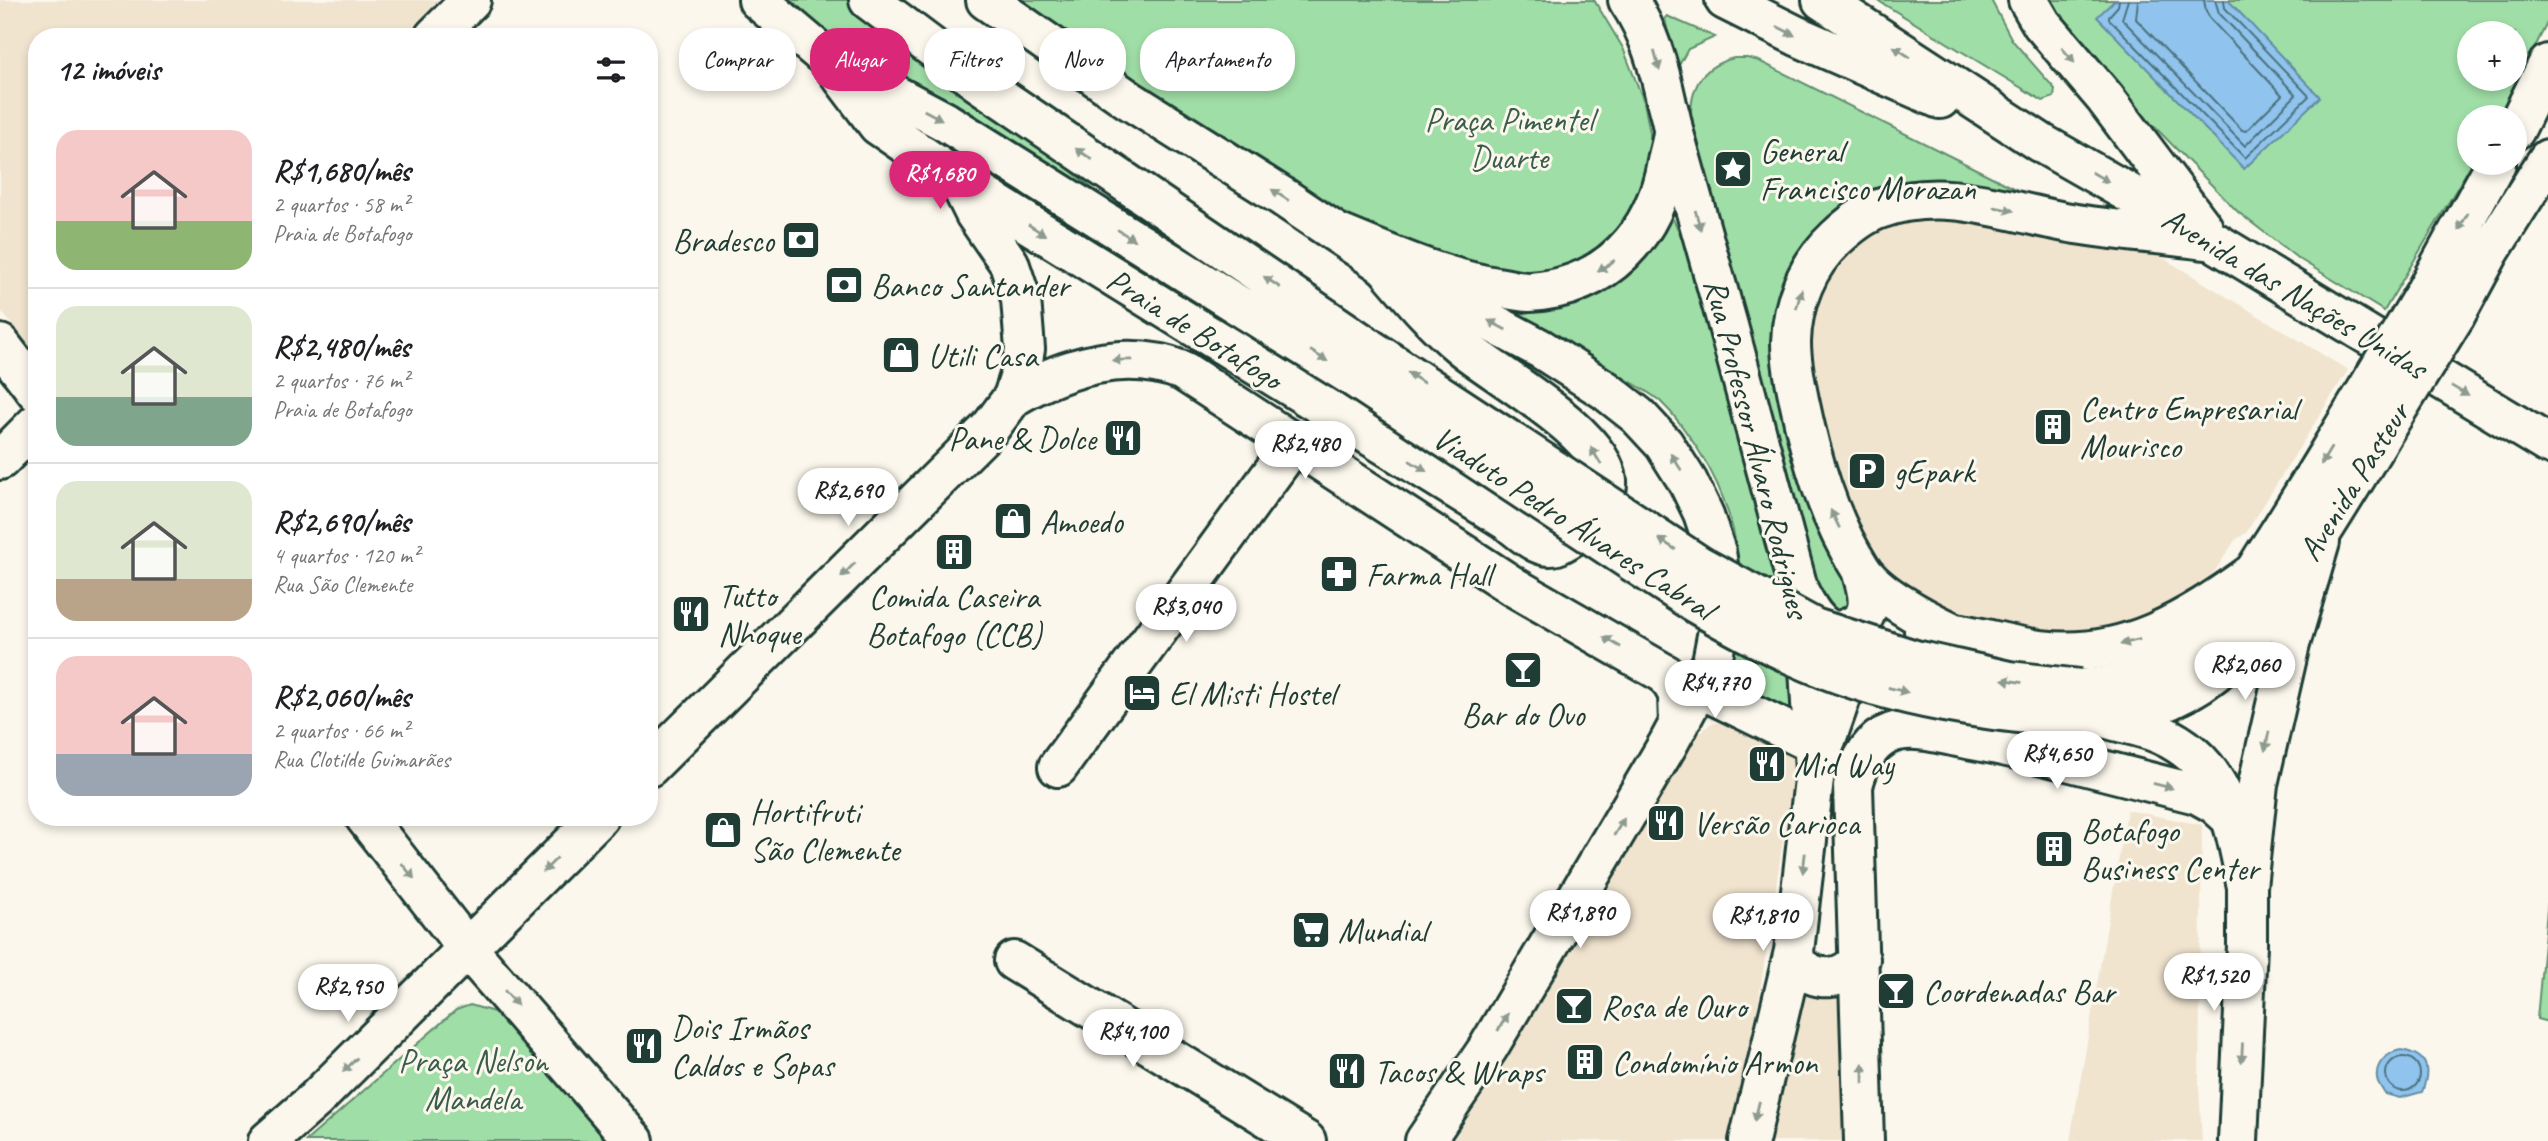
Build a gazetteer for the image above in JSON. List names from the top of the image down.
{
  "streets": {
    "main road": [
      "Avenida das Nações Unidas",
      "Praia de Botafogo",
      "Rua Professor Álvaro Rodrigues",
      "Avenida Pasteur",
      "Viaduto Pedro Álvares Cabral"
    ]
  },
  "crossings": [
    ["Praia de Botafogo", "Viaduto Pedro Álvares Cabral"],
    ["Avenida Pasteur", "Viaduto Pedro Álvares Cabral"]
  ],
  "one_way": ["Rua Professor Álvaro Rodrigues"],
  "parks": ["Praça Pimentel Duarte", "Praça Nelson Mandela"],
  "places": {
    "place": ["General Francisco Morazan"],
    "bank": ["Bradesco", "Banco Santander"],
    "shop": ["Utili Casa", "Amoedo", "Hortifruti São Clemente"],
    "building": [
      "Centro Empresarial Mourisco",
      "Comida Caseira Botafogo (CCB)",
      "Botafogo Business Center",
      "Condomínio Armon"
    ],
    "restaurant": [
      "Pane & Dolce",
      "Tutto Nhoque",
      "Mid Way",
      "Versão Carioca",
      "Dois Irmãos Caldos e Sopas",
      "Tacos & Wraps"
    ],
    "parking": ["gEpark"],
    "pharmacy": ["Farma Hall"],
    "bar": ["Bar do Ovo", "Coordenadas Bar", "Rosa de Ouro"],
    "hotel": ["El Misti Hostel"],
    "supermarket": ["Mundial"]
  },
  "page": {
    "map_buttons": ["+", "−"],
    "chip": [
      "Comprar",
      "Alugar",
      "Filtros",
      "Novo",
      "Apartamento"
    ],
    "heading": "12 imóveis",
    "list": [
      {
        "name": "R$1,680/mês",
        "note": "2 quartos · 58 m² · Praia de Botafogo"
      },
      {
        "name": "R$2,480/mês",
        "note": "2 quartos · 76 m² · Praia de Botafogo"
      },
      {
        "name": "R$2,690/mês",
        "note": "4 quartos · 120 m² · Rua São Clemente"
      },
      {
        "name": "R$2,060/mês",
        "note": "2 quartos · 66 m² · Rua Clotilde Guimarães"
      }
    ],
    "price": [
      "R$1,680",
      "R$2,480",
      "R$2,690",
      "R$3,040",
      "R$2,060",
      "R$4,770",
      "R$4,650",
      "R$1,890",
      "R$1,810",
      "R$1,520",
      "R$2,950",
      "R$4,100"
    ]
  }
}
